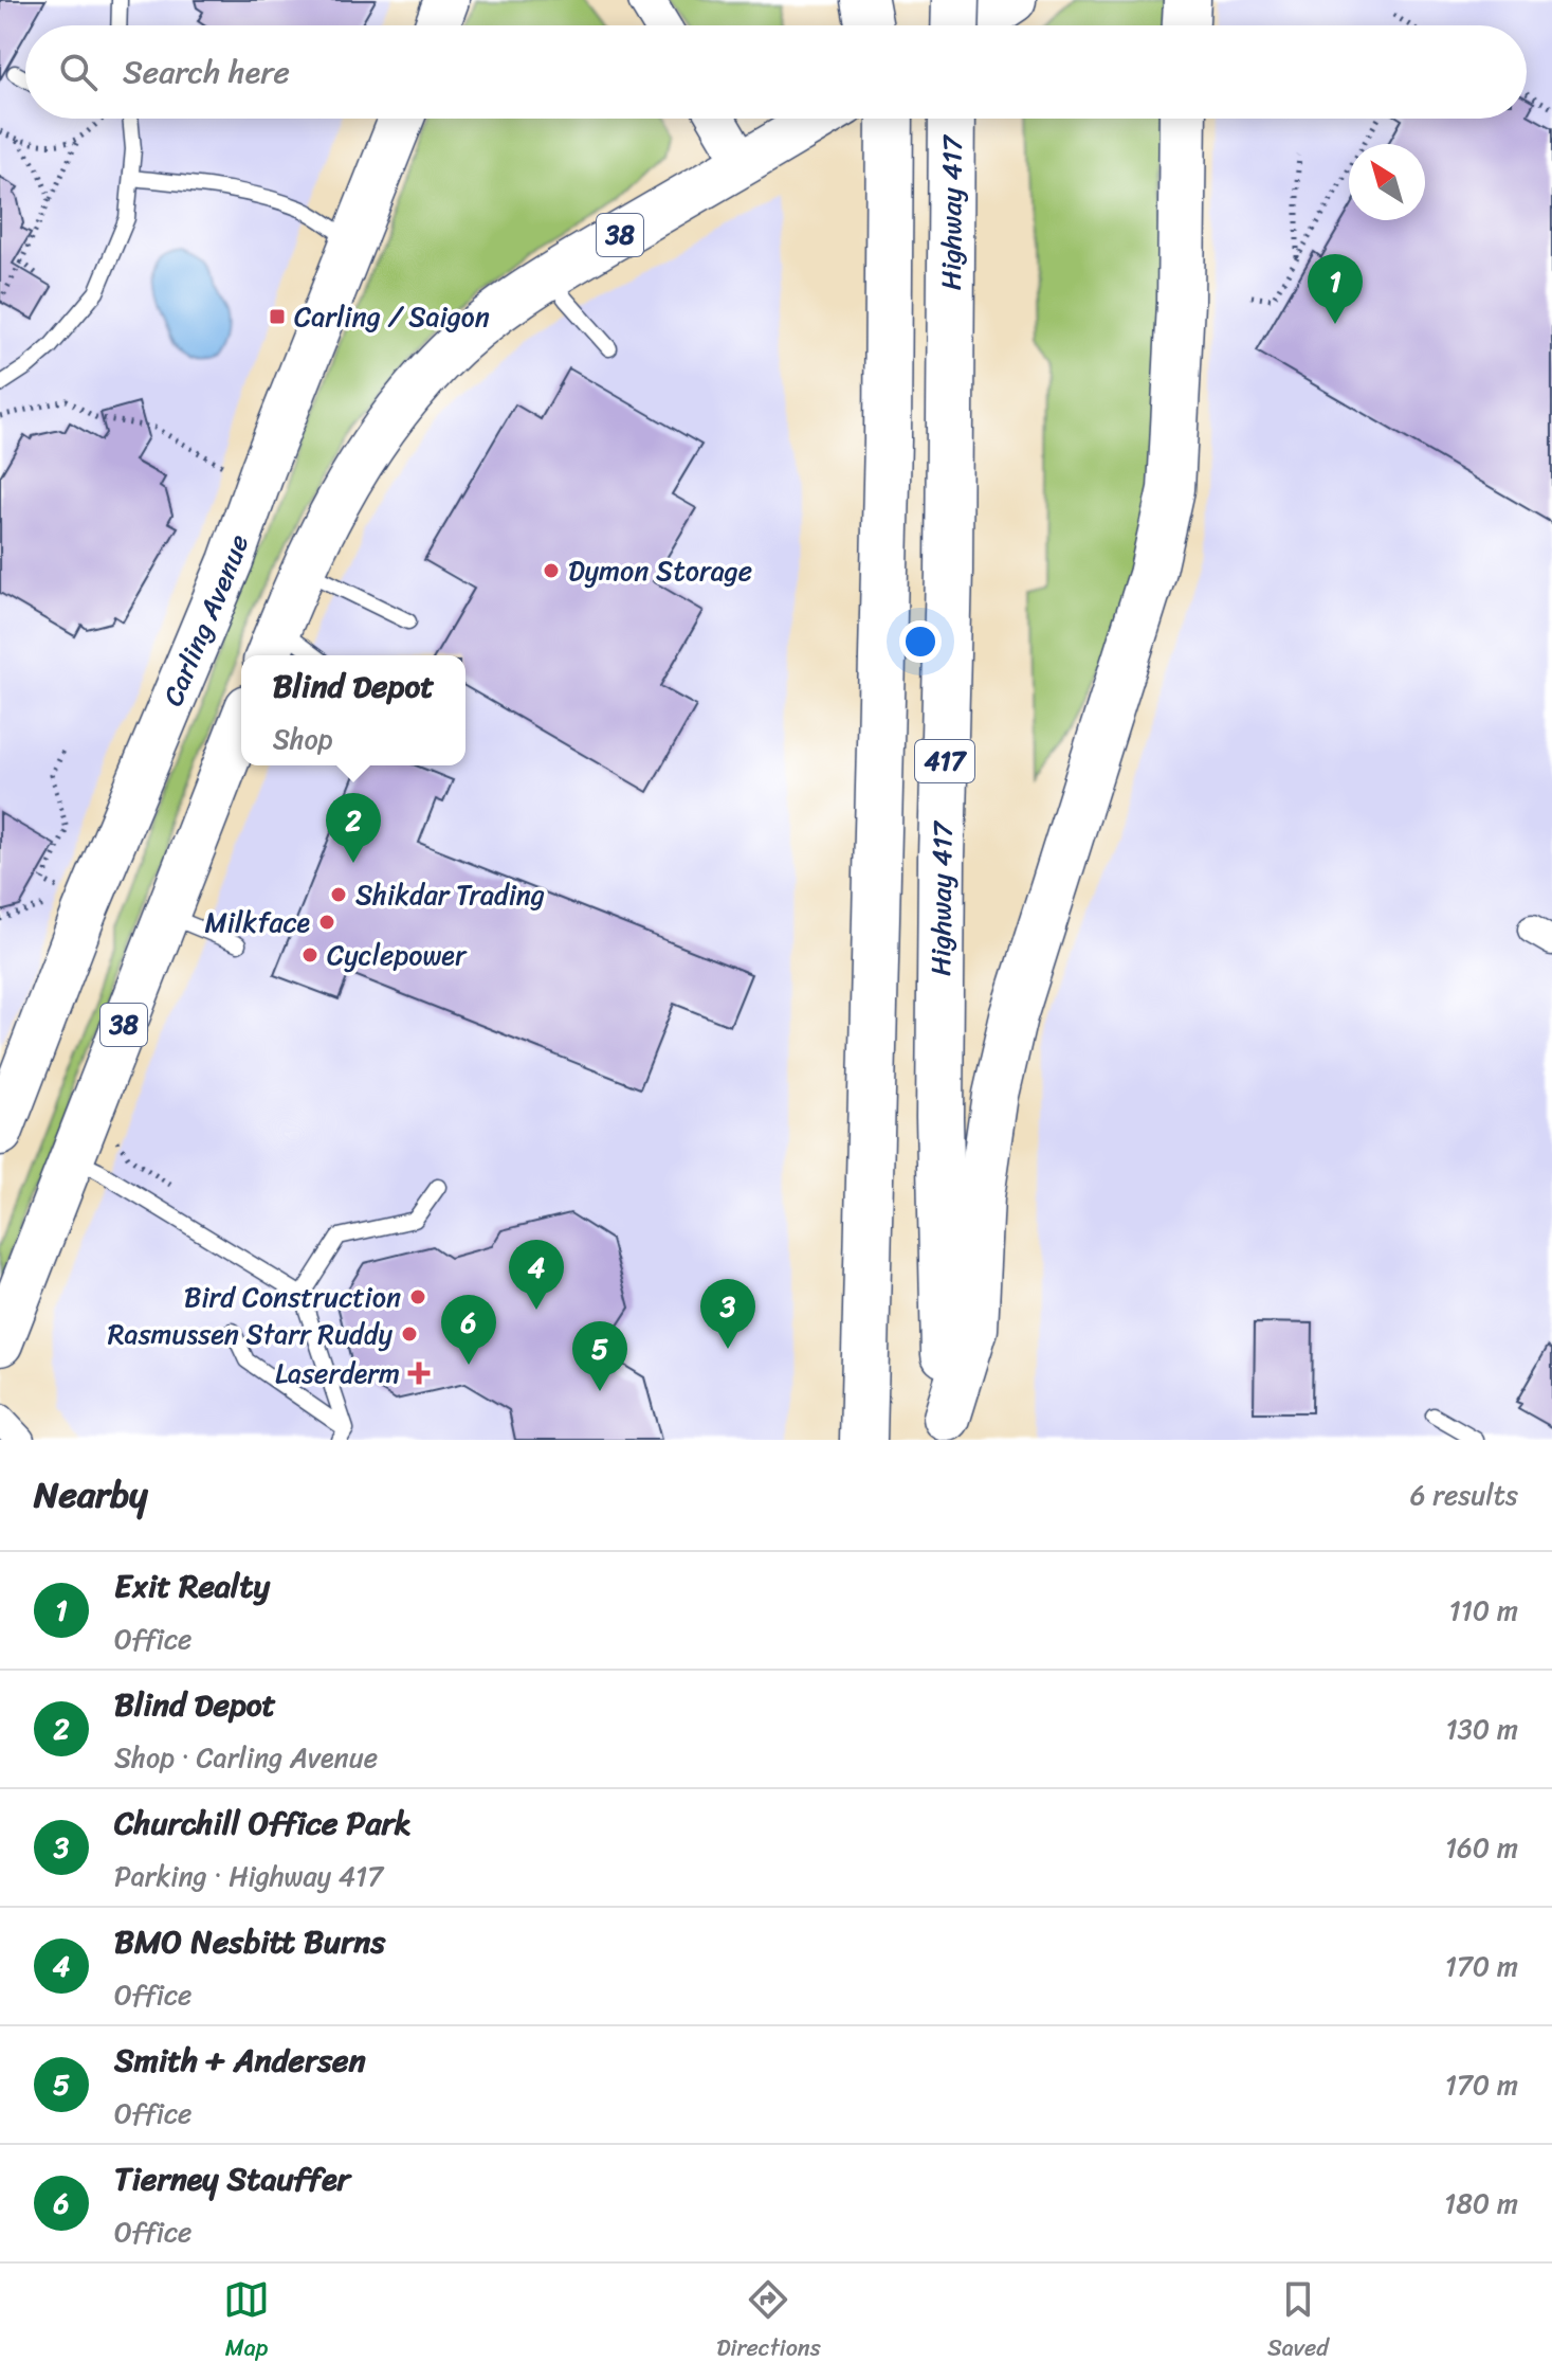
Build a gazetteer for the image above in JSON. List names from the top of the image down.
{
  "streets": {
    "highway": ["Highway 417", "417"],
    "main road": ["38", "Carling Avenue"]
  },
  "places": {
    "transit": ["Carling / Saigon"],
    "other": [
      "Dymon Storage",
      "Shikdar Trading",
      "Milkface",
      "Cyclepower",
      "Bird Construction",
      "Rasmussen Starr Ruddy"
    ],
    "health": ["Laserderm"]
  },
  "north": "top left",
  "page": {
    "search": "Search here",
    "pins": [
      "1",
      "2",
      "4",
      "3",
      "6",
      "5"
    ],
    "popup": ["Blind Depot", "Shop"],
    "heading": ["Nearby", "6 results"],
    "list": [
      {
        "mark": "1",
        "name": "Exit Realty",
        "note": "Office",
        "value": "110 m"
      },
      {
        "mark": "2",
        "name": "Blind Depot",
        "note": "Shop · Carling Avenue",
        "value": "130 m"
      },
      {
        "mark": "3",
        "name": "Churchill Office Park",
        "note": "Parking · Highway 417",
        "value": "160 m"
      },
      {
        "mark": "4",
        "name": "BMO Nesbitt Burns",
        "note": "Office",
        "value": "170 m"
      },
      {
        "mark": "5",
        "name": "Smith + Andersen",
        "note": "Office",
        "value": "170 m"
      },
      {
        "mark": "6",
        "name": "Tierney Stauffer",
        "note": "Office",
        "value": "180 m"
      }
    ],
    "nav": ["Map", "Directions", "Saved"]
  }
}
